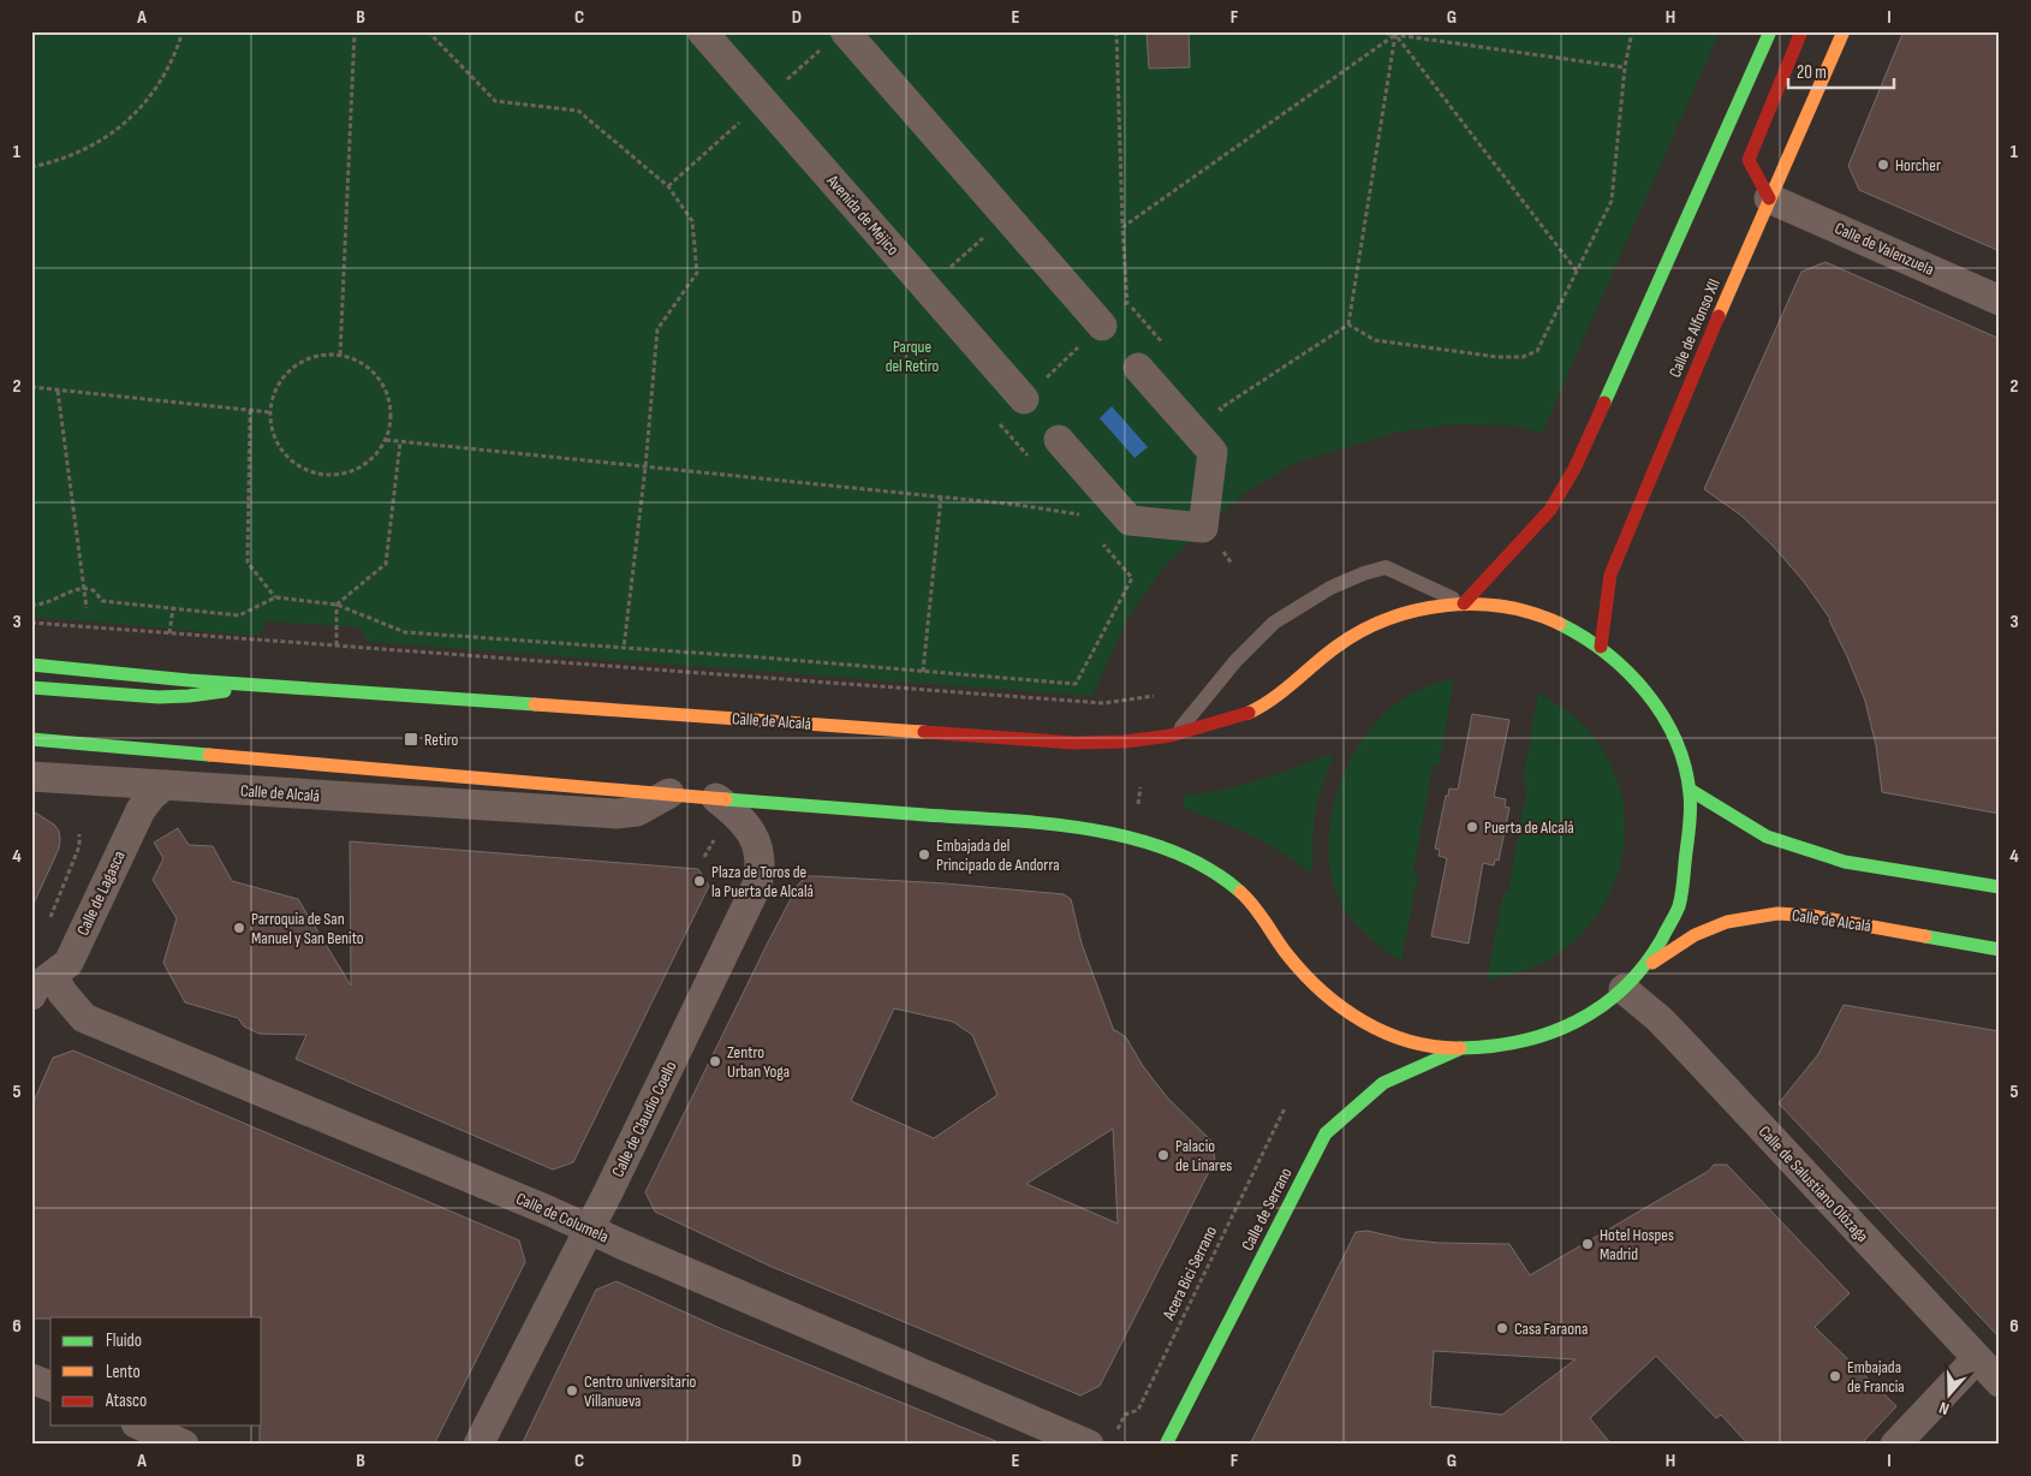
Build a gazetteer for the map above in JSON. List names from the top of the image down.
{
  "streets": {
    "main road": ["Calle de Alfonso XII", "Calle de Alcalá", "Calle de Serrano"],
    "street": [
      "Avenida de Méjico",
      "Calle de Valenzuela",
      "Calle de Lagasca",
      "Calle de Claudio Coello",
      "Calle de Salustiano Olózaga",
      "Calle de Columela"
    ],
    "path": ["Acera Bici Serrano"]
  },
  "crossings": [
    ["Calle de Valenzuela", "Calle de Alfonso XII"],
    ["Calle de Alfonso XII", "Calle de Alcalá"],
    ["Calle de Alcalá", "Calle de Lagasca"],
    ["Calle de Alcalá", "Calle de Claudio Coello"],
    ["Calle de Alcalá", "Calle de Salustiano Olózaga"],
    ["Calle de Alcalá", "Calle de Serrano"],
    ["Calle de Lagasca", "Calle de Columela"],
    ["Calle de Claudio Coello", "Calle de Columela"],
    ["Calle de Columela", "Acera Bici Serrano"]
  ],
  "parks": ["Parque del Retiro"],
  "places": {
    "other": [
      "Horcher",
      "Puerta de Alcalá",
      "Embajada del Principado de Andorra",
      "Plaza de Toros de la Puerta de Alcalá",
      "Parroquia de San Manuel y San Benito",
      "Zentro Urban Yoga",
      "Palacio de Linares",
      "Hotel Hospes Madrid",
      "Casa Faraona",
      "Embajada de Francia",
      "Centro universitario Villanueva"
    ],
    "transit": ["Retiro"]
  },
  "legend": ["Fluido", "Lento", "Atasco"],
  "scale_bar": "20 m",
  "north": "bottom",
  "grid": {
    "columns": [
      "A",
      "B",
      "C",
      "D",
      "E",
      "F",
      "G",
      "H",
      "I"
    ],
    "rows": [
      "1",
      "2",
      "3",
      "4",
      "5",
      "6"
    ]
  }
}
